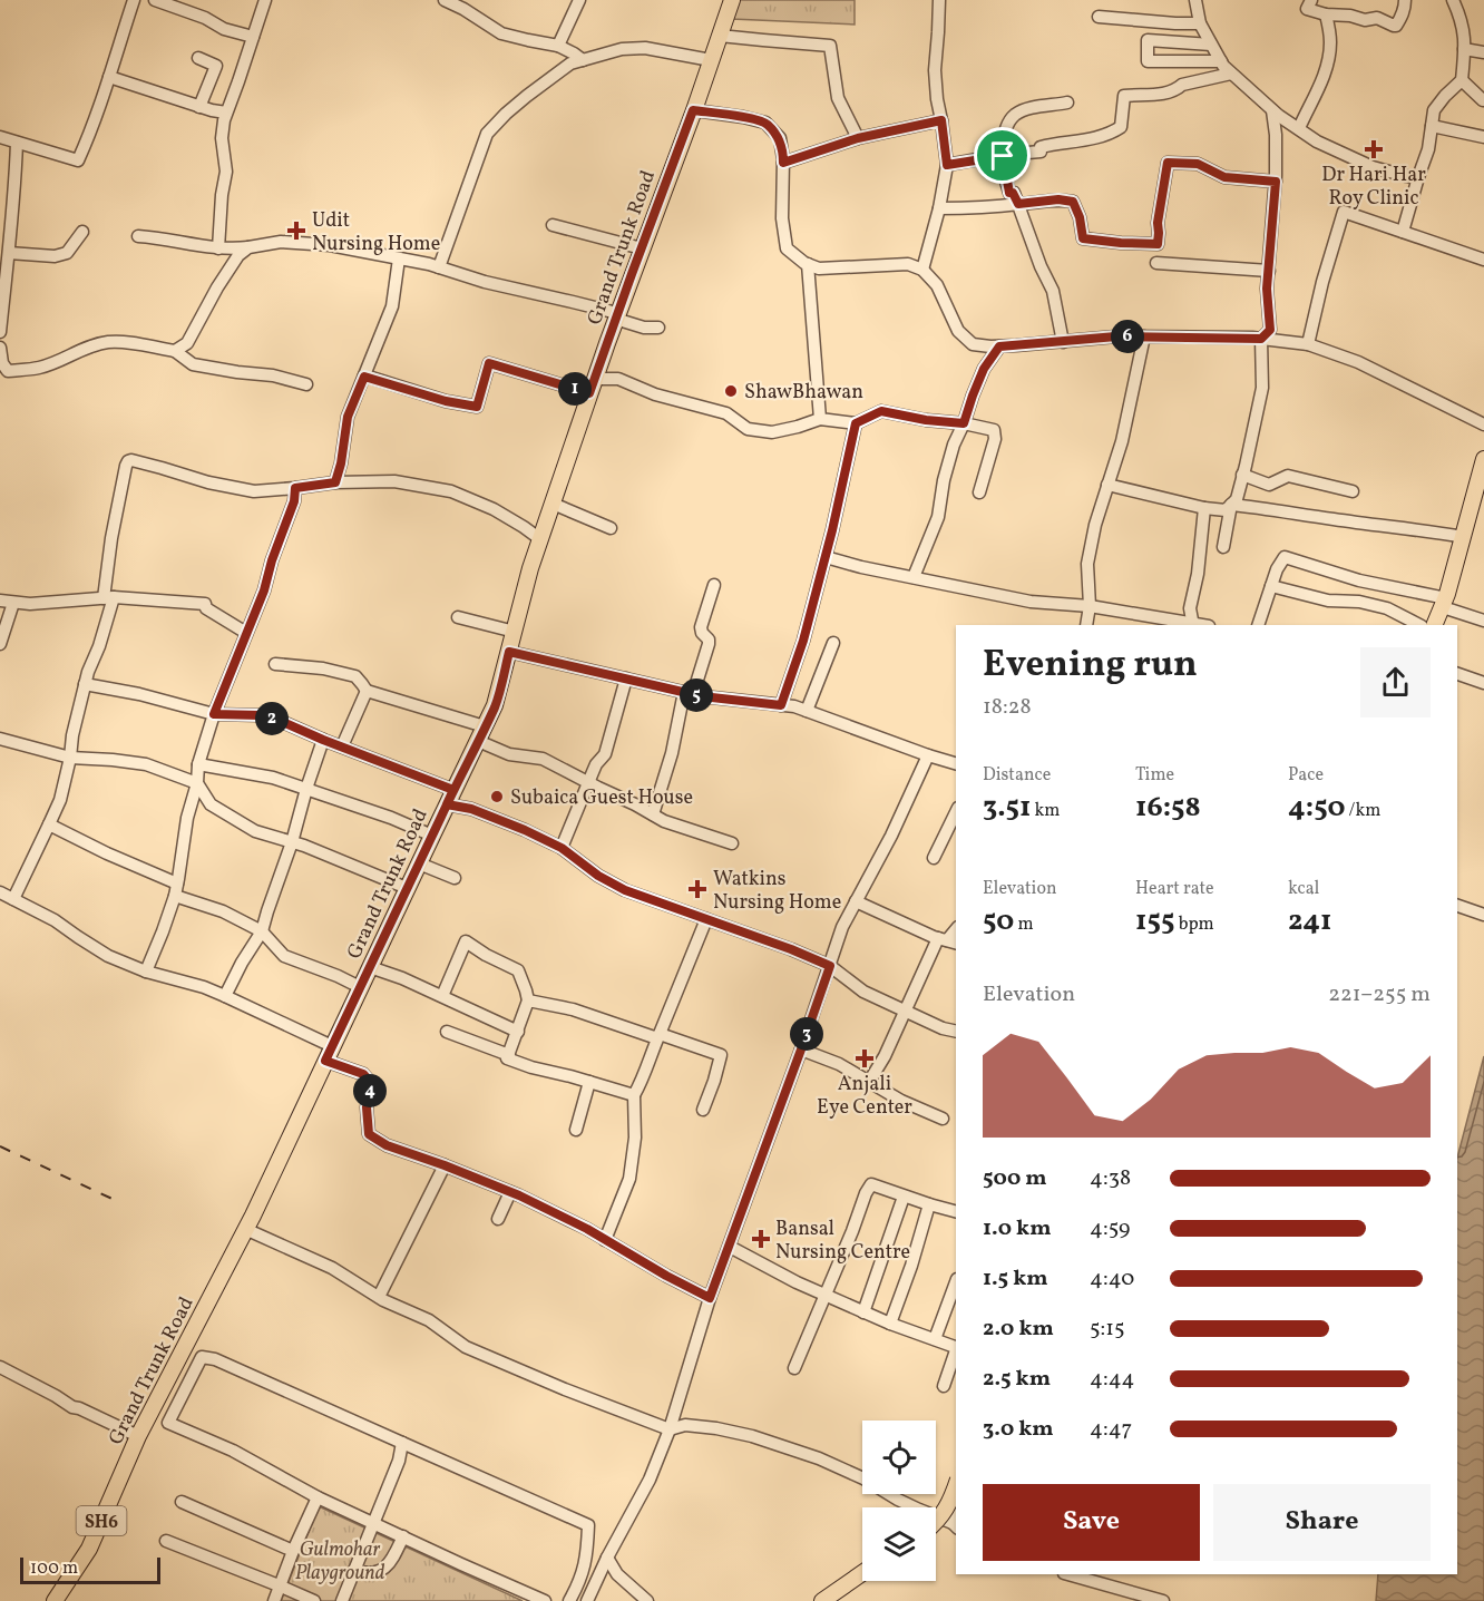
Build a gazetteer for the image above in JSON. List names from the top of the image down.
{
  "streets": {
    "main road": ["Grand Trunk Road", "SH6"]
  },
  "parks": ["Gulmohar Playground"],
  "places": {
    "health": [
      "Dr Hari Har Roy Clinic",
      "Udit Nursing Home",
      "Watkins Nursing Home",
      "Anjali Eye Center",
      "Bansal Nursing Centre"
    ],
    "other": ["ShawBhawan", "Subaica Guest House"]
  },
  "scale_bar": "100 m",
  "page": {
    "pins": [
      "6",
      "1",
      "5",
      "2",
      "3",
      "4"
    ],
    "heading": ["Evening run", "18:28"],
    "stats": [
      ["Distance", "3.51 km"],
      ["Time", "16:58"],
      ["Pace", "4:50 /km"],
      ["Elevation", "50 m"],
      ["Heart rate", "155 bpm"],
      ["kcal", "241"]
    ],
    "chart": ["Elevation", "221–255 m"],
    "list": [
      {
        "name": "500 m",
        "note": "4:38"
      },
      {
        "name": "1.0 km",
        "note": "4:59"
      },
      {
        "name": "1.5 km",
        "note": "4:40"
      },
      {
        "name": "2.0 km",
        "note": "5:15"
      },
      {
        "name": "2.5 km",
        "note": "4:44"
      },
      {
        "name": "3.0 km",
        "note": "4:47"
      }
    ],
    "buttons": ["Save", "Share"],
    "scale": "100 m"
  }
}
